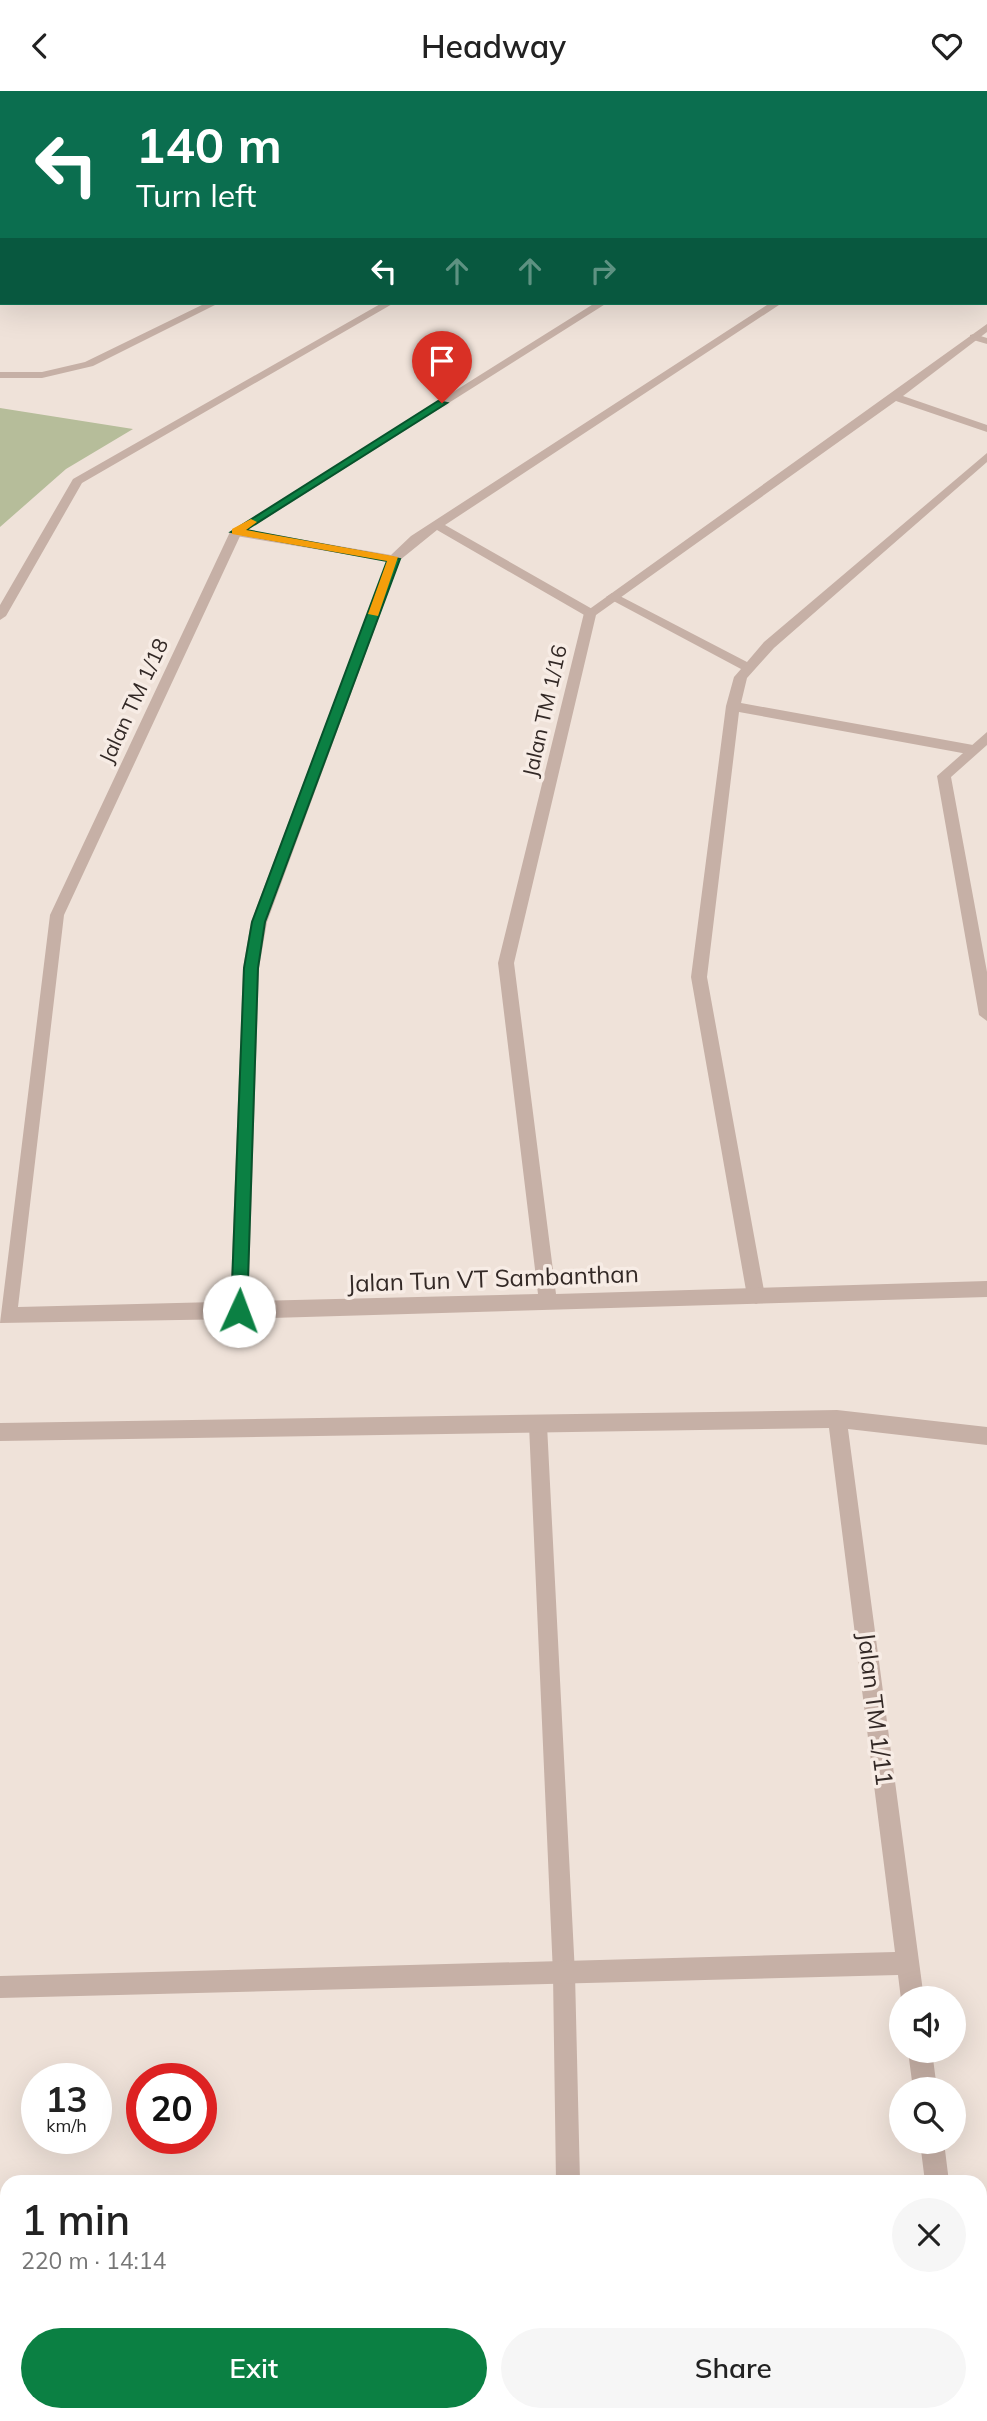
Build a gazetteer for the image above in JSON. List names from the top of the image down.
{
  "streets": {
    "street": [
      "Jalan TM 1/18",
      "Jalan TM 1/16",
      "Jalan Tun VT Sambanthan",
      "Jalan TM 1/11"
    ]
  },
  "crossings": [
    ["Jalan TM 1/18", "Jalan Tun VT Sambanthan"],
    ["Jalan TM 1/16", "Jalan Tun VT Sambanthan"]
  ],
  "page": {
    "header": "Headway",
    "turn": ["140 m", "Turn left"],
    "speed": "13 km/h",
    "limit": "20",
    "heading": ["1 min", "220 m · 14:14"],
    "buttons": ["Exit", "Share"]
  }
}
